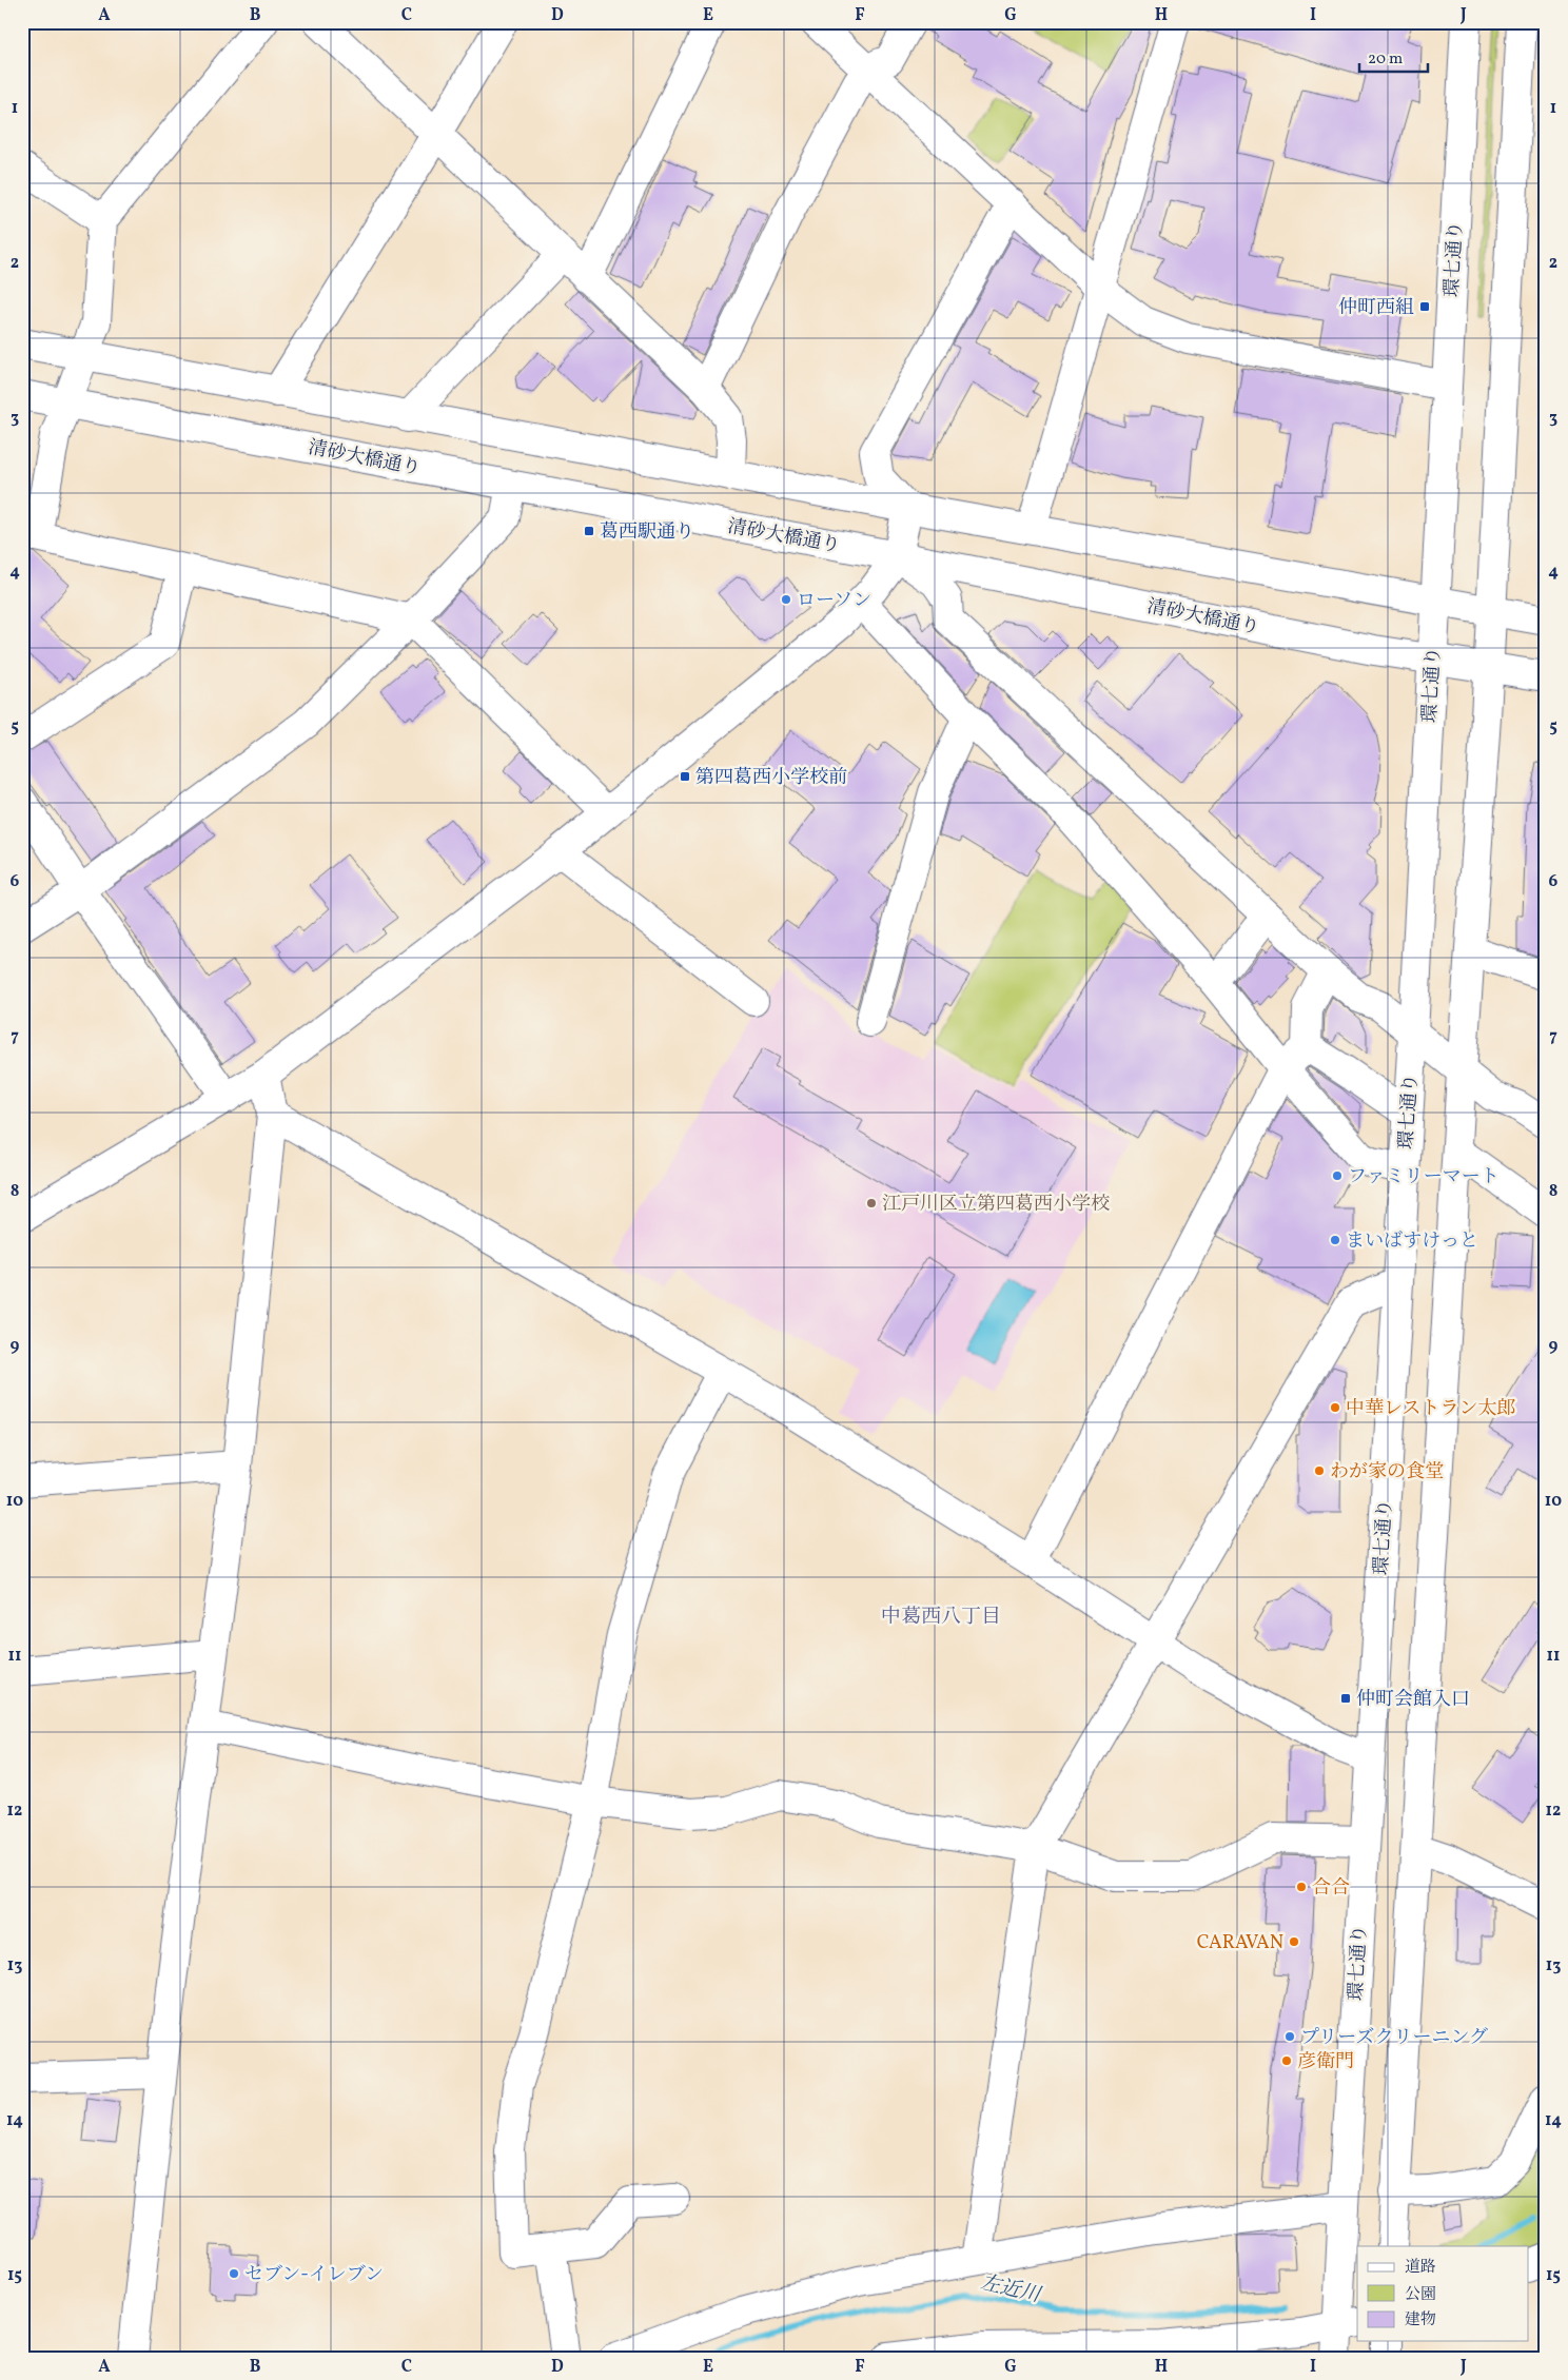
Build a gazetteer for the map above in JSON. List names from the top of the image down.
{
  "streets": {
    "street": ["環七通り", "清砂大橋通り"]
  },
  "crossings": [
    ["環七通り", "清砂大橋通り"]
  ],
  "districts": ["中葛西八丁目"],
  "water": ["左近川"],
  "places": {
    "transit": [
      "仲町西組",
      "葛西駅通り",
      "第四葛西小学校前",
      "仲町会館入口"
    ],
    "other": [
      "ローソン",
      "ファミリーマート",
      "江戸川区立第四葛西小学校",
      "まいばすけっと",
      "中華レストラン太郎",
      "わが家の食堂",
      "合合",
      "CARAVAN",
      "プリーズクリーニング",
      "彦衛門",
      "セブン-イレブン"
    ]
  },
  "legend": ["道路", "公園", "建物"],
  "scale_bar": "20 m",
  "grid": {
    "columns": [
      "A",
      "B",
      "C",
      "D",
      "E",
      "F",
      "G",
      "H",
      "I",
      "J"
    ],
    "rows": [
      "1",
      "2",
      "3",
      "4",
      "5",
      "6",
      "7",
      "8",
      "9",
      "10",
      "11",
      "12",
      "13",
      "14",
      "15"
    ]
  }
}
